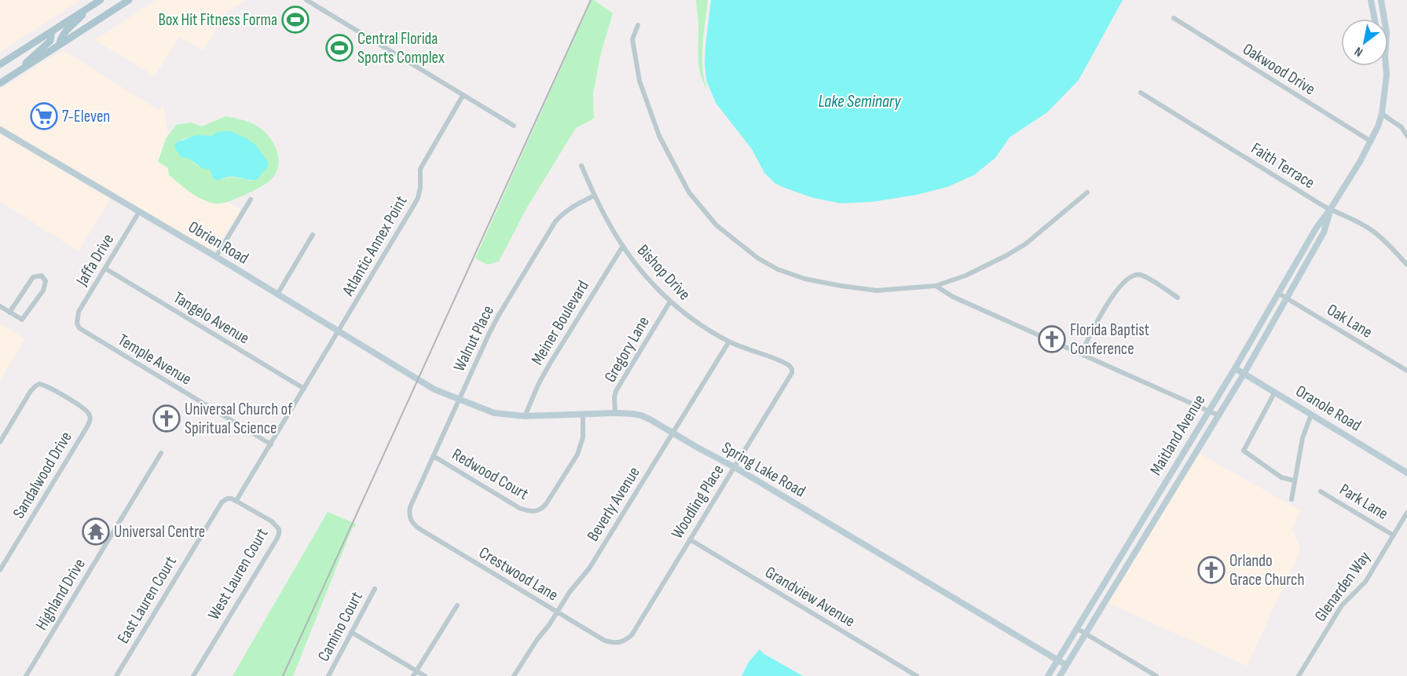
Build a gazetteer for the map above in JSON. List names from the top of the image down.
{
  "streets": {
    "street": [
      "Oakwood Drive",
      "Faith Terrace",
      "Obrien Road",
      "Atlantic Annex Point",
      "Jaffa Drive",
      "Bishop Drive",
      "Tangelo Avenue",
      "Oak Lane",
      "Meiner Boulevard",
      "Walnut Place",
      "Gregory Lane",
      "Temple Avenue",
      "Oranole Road",
      "Maitland Avenue",
      "Spring Lake Road",
      "Redwood Court",
      "Sandalwood Drive",
      "Woodling Place",
      "Park Lane",
      "Beverly Avenue",
      "West Lauren Court",
      "Crestwood Lane",
      "Glenarden Way",
      "Highland Drive",
      "Grandview Avenue",
      "East Lauren Court",
      "Camino Court"
    ]
  },
  "crossings": [
    ["Oakwood Drive", "Maitland Avenue"],
    ["Faith Terrace", "Maitland Avenue"],
    ["Obrien Road", "Atlantic Annex Point"],
    ["Obrien Road", "Jaffa Drive"],
    ["Obrien Road", "Spring Lake Road"],
    ["Atlantic Annex Point", "Tangelo Avenue"],
    ["Atlantic Annex Point", "Temple Avenue"],
    ["Atlantic Annex Point", "West Lauren Court"],
    ["Atlantic Annex Point", "East Lauren Court"],
    ["Jaffa Drive", "Tangelo Avenue"],
    ["Jaffa Drive", "Temple Avenue"],
    ["Bishop Drive", "Meiner Boulevard"],
    ["Bishop Drive", "Walnut Place"],
    ["Bishop Drive", "Gregory Lane"],
    ["Bishop Drive", "Woodling Place"],
    ["Bishop Drive", "Beverly Avenue"],
    ["Oak Lane", "Maitland Avenue"],
    ["Meiner Boulevard", "Spring Lake Road"],
    ["Walnut Place", "Spring Lake Road"],
    ["Walnut Place", "Redwood Court"],
    ["Walnut Place", "Crestwood Lane"],
    ["Gregory Lane", "Spring Lake Road"],
    ["Oranole Road", "Maitland Avenue"],
    ["Maitland Avenue", "Spring Lake Road"],
    ["Spring Lake Road", "Redwood Court"],
    ["Spring Lake Road", "Woodling Place"],
    ["Spring Lake Road", "Beverly Avenue"],
    ["Woodling Place", "Crestwood Lane"],
    ["Woodling Place", "Grandview Avenue"],
    ["Park Lane", "Glenarden Way"],
    ["Beverly Avenue", "Crestwood Lane"],
    ["West Lauren Court", "East Lauren Court"]
  ],
  "water": ["Lake Seminary"],
  "places": {
    "sports": ["Box Hit Fitness Forma", "Central Florida Sports Complex"],
    "supermarket": ["7-Eleven"],
    "church": ["Florida Baptist Conference", "Universal Church of Spiritual Science", "Orlando Grace Church"],
    "temple": ["Universal Centre"]
  },
  "north": "bottom left"
}
